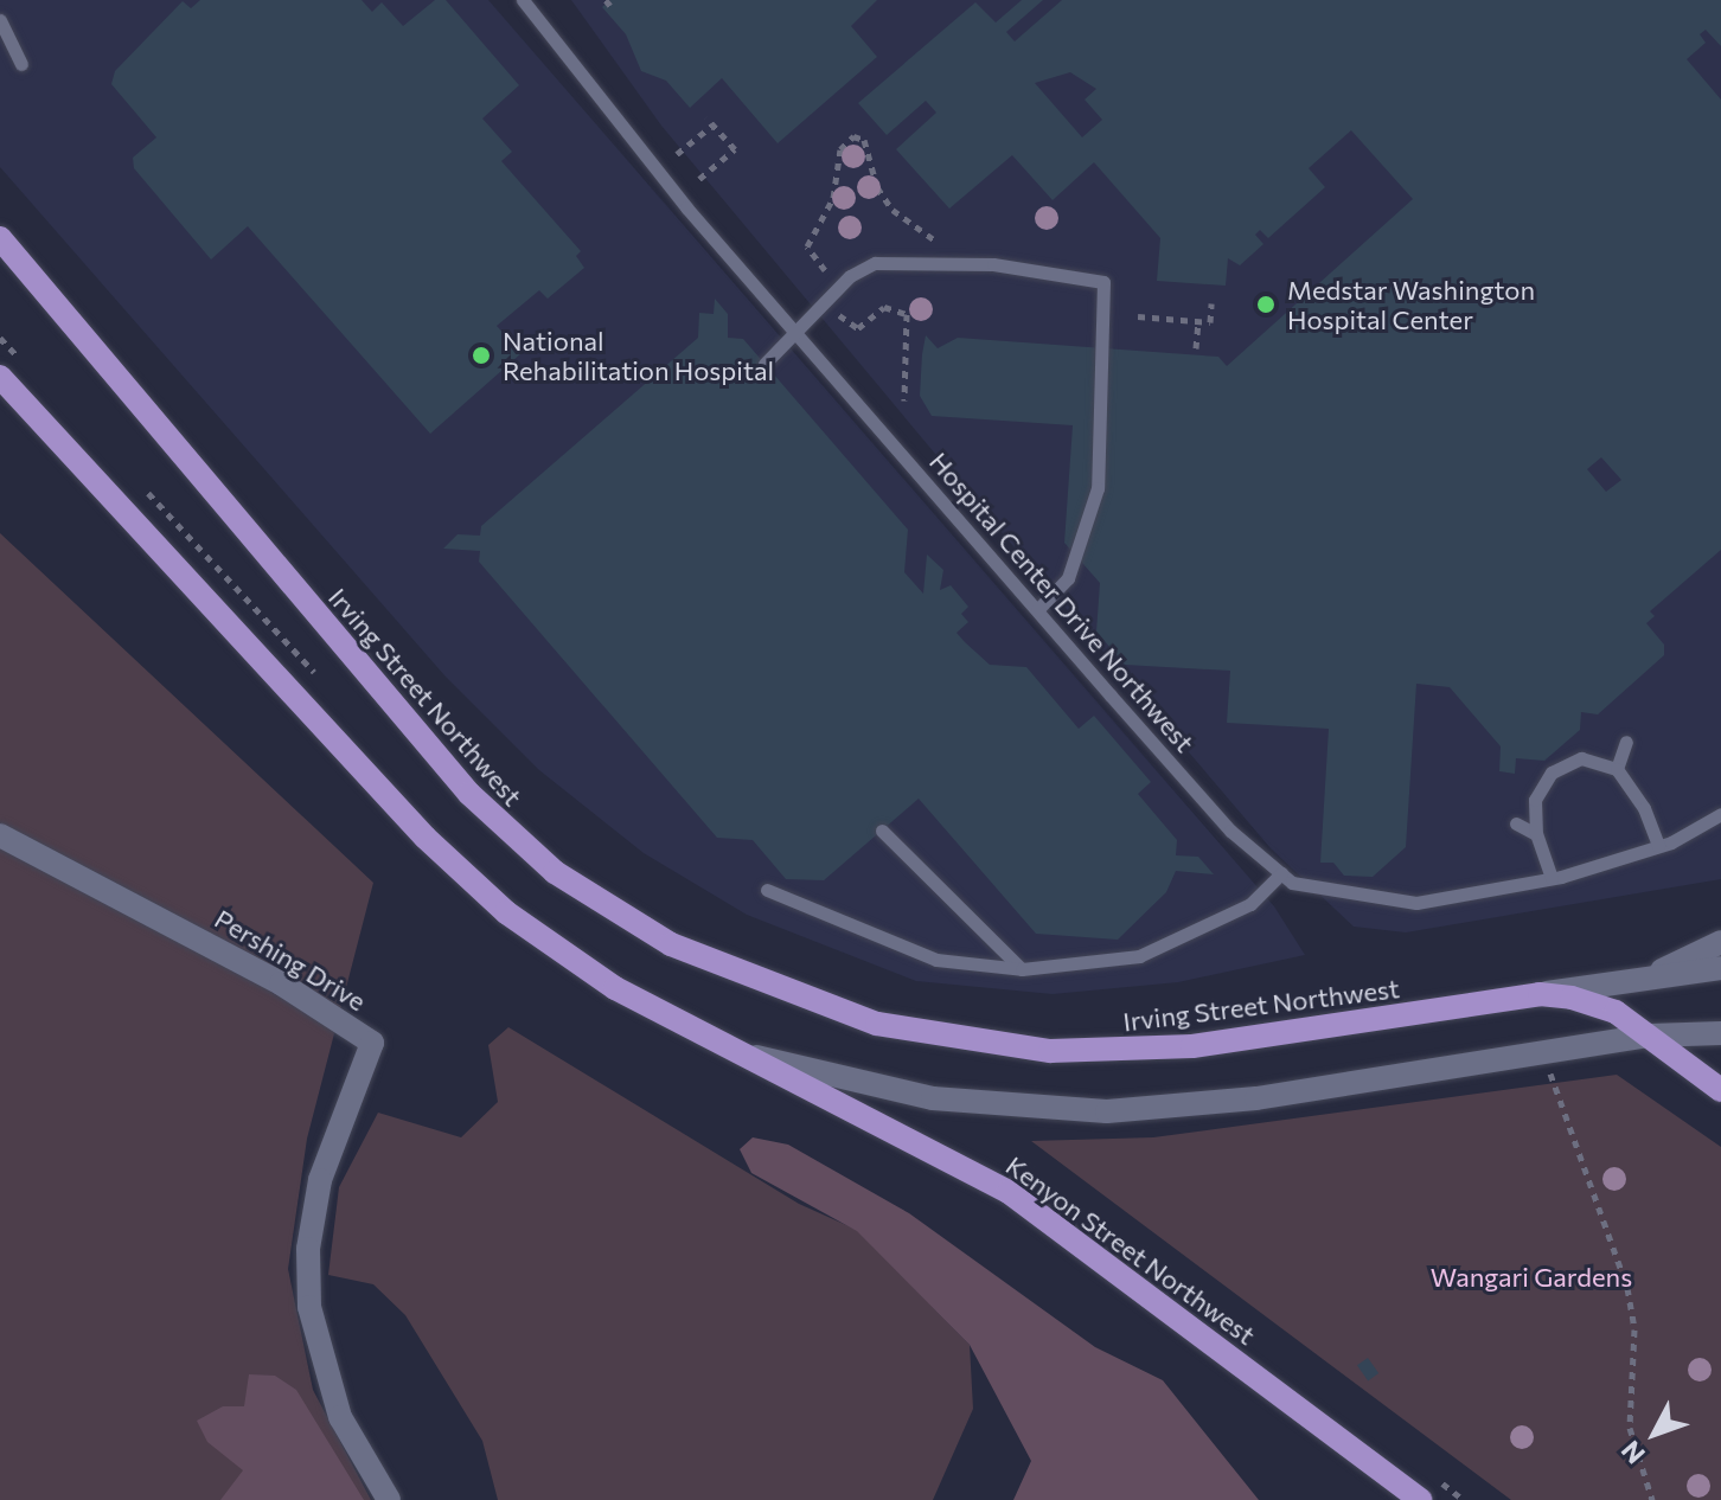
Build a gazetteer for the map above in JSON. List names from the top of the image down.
{
  "streets": {
    "main road": ["Irving Street Northwest", "Pershing Drive", "Kenyon Street Northwest"],
    "lane": ["Hospital Center Drive Northwest"]
  },
  "parks": ["Wangari Gardens"],
  "places": ["Medstar Washington Hospital Center", "National Rehabilitation Hospital"],
  "north": "bottom left"
}
